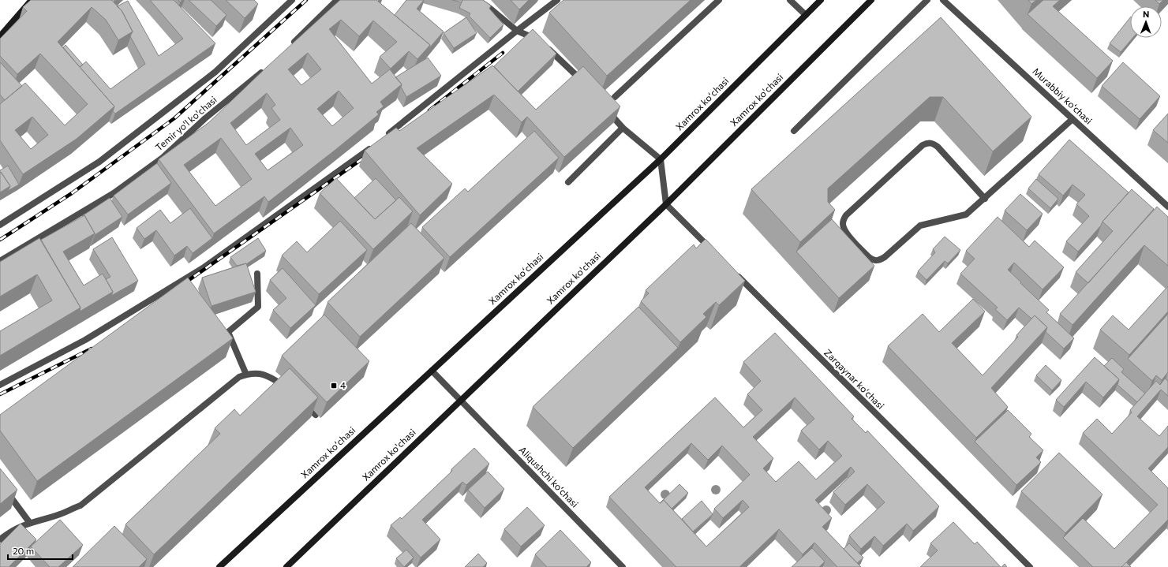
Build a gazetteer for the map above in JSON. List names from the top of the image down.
{
  "streets": {
    "main road": ["Xamrox ko'chasi", "Xamrox koʻchasi"],
    "street": [
      "Murabbiy ko‘chasi",
      "Temir yo'l ko'chasi",
      "Zarqaynar ko‘chasi",
      "Aliqushchi ko‘chasi"
    ]
  },
  "crossings": [
    ["Xamrox ko'chasi", "Aliqushchi ko‘chasi"],
    ["Xamrox koʻchasi", "Aliqushchi ko‘chasi"]
  ],
  "places": {
    "transit": ["4"]
  },
  "scale_bar": "20 m",
  "north": "top"
}
